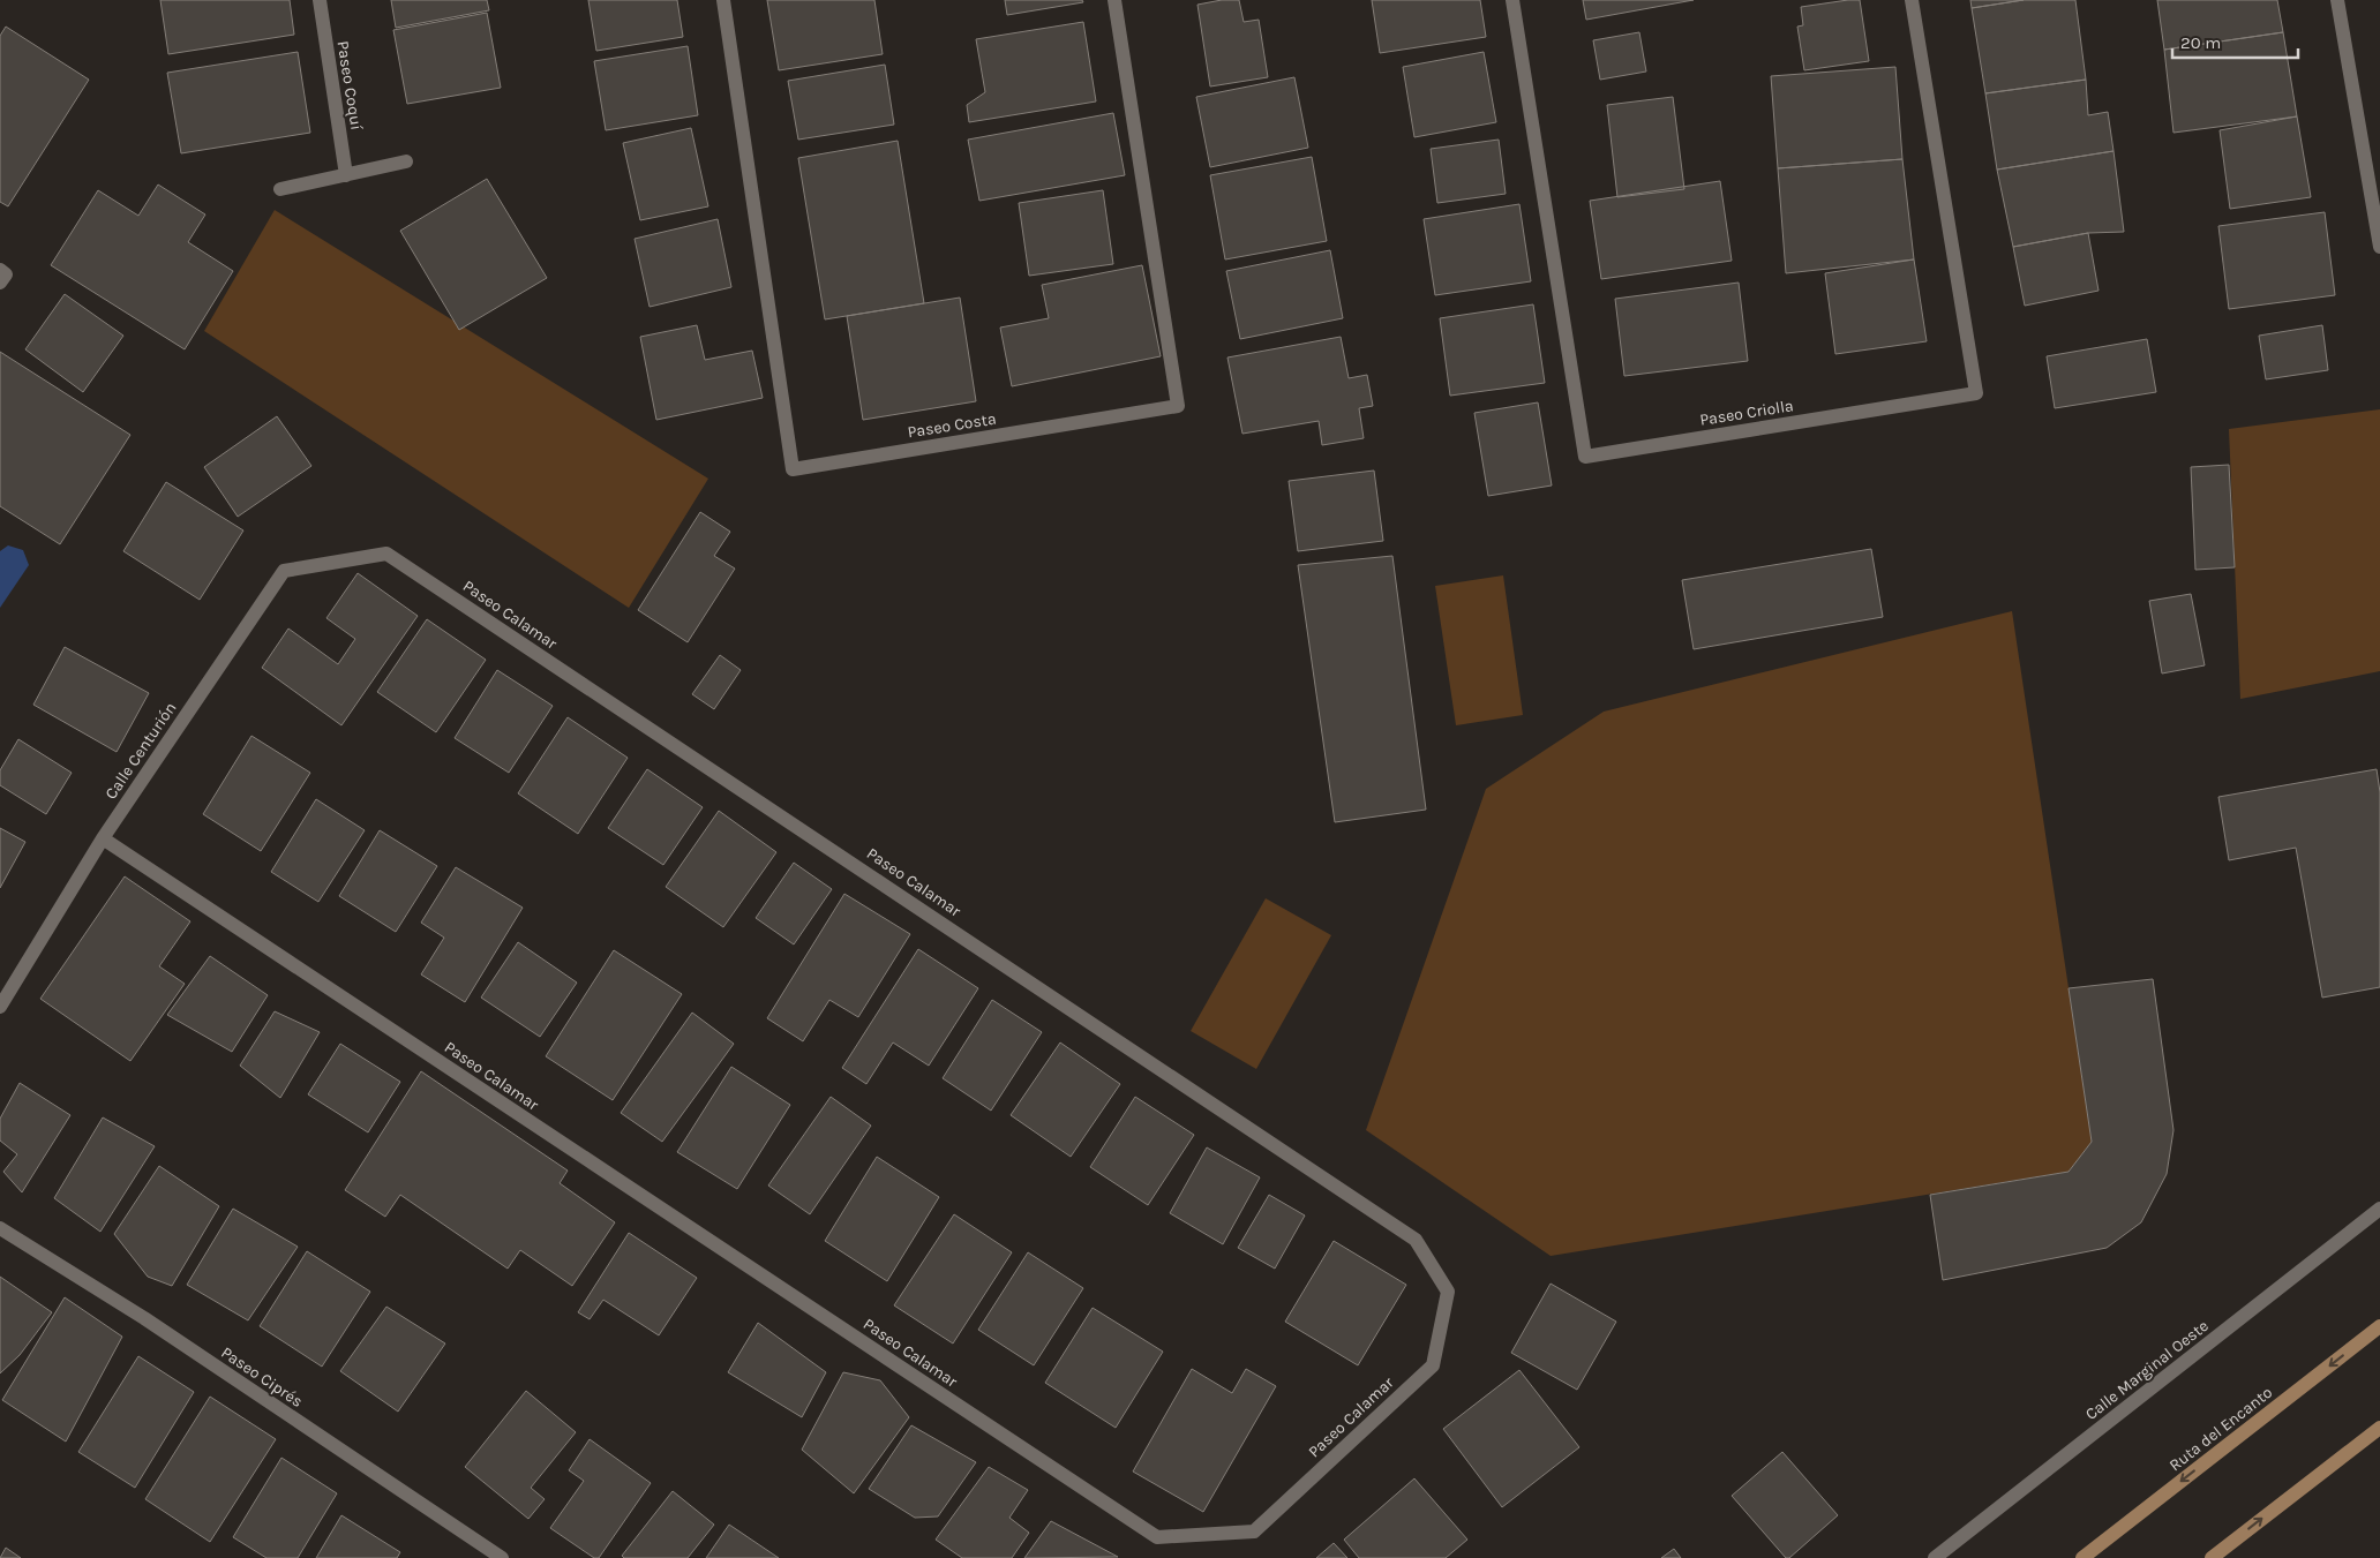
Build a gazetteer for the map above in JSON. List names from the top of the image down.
{
  "streets": {
    "main road": ["Ruta del Encanto"],
    "street": [
      "Paseo Coquí",
      "Paseo Criolla",
      "Paseo Costa",
      "Paseo Calamar",
      "Calle Centurión",
      "Calle Marginal Oeste",
      "Paseo Ciprés"
    ]
  },
  "crossings": [
    ["Paseo Calamar", "Calle Centurión"]
  ],
  "scale_bar": "20 m"
}
